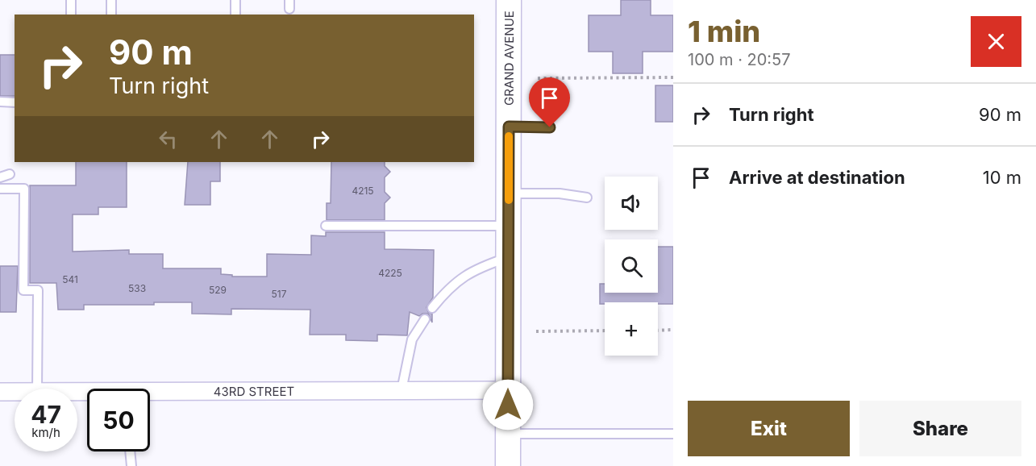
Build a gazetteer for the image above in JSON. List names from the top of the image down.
{
  "streets": {
    "main road": ["GRAND AVENUE"],
    "street": ["43RD STREET"]
  },
  "crossings": [
    ["GRAND AVENUE", "43RD STREET"]
  ],
  "house_numbers": [
    "4215",
    "4225",
    "541",
    "533",
    "529",
    "517"
  ],
  "page": {
    "heading": ["1 min", "100 m · 20:57"],
    "turn": ["90 m", "Turn right"],
    "list": [
      {
        "name": "Turn right",
        "value": "90 m"
      },
      {
        "name": "Arrive at destination",
        "value": "10 m"
      }
    ],
    "map_buttons": "+",
    "speed": "47 km/h",
    "limit": "50",
    "buttons": ["Exit", "Share"]
  }
}
